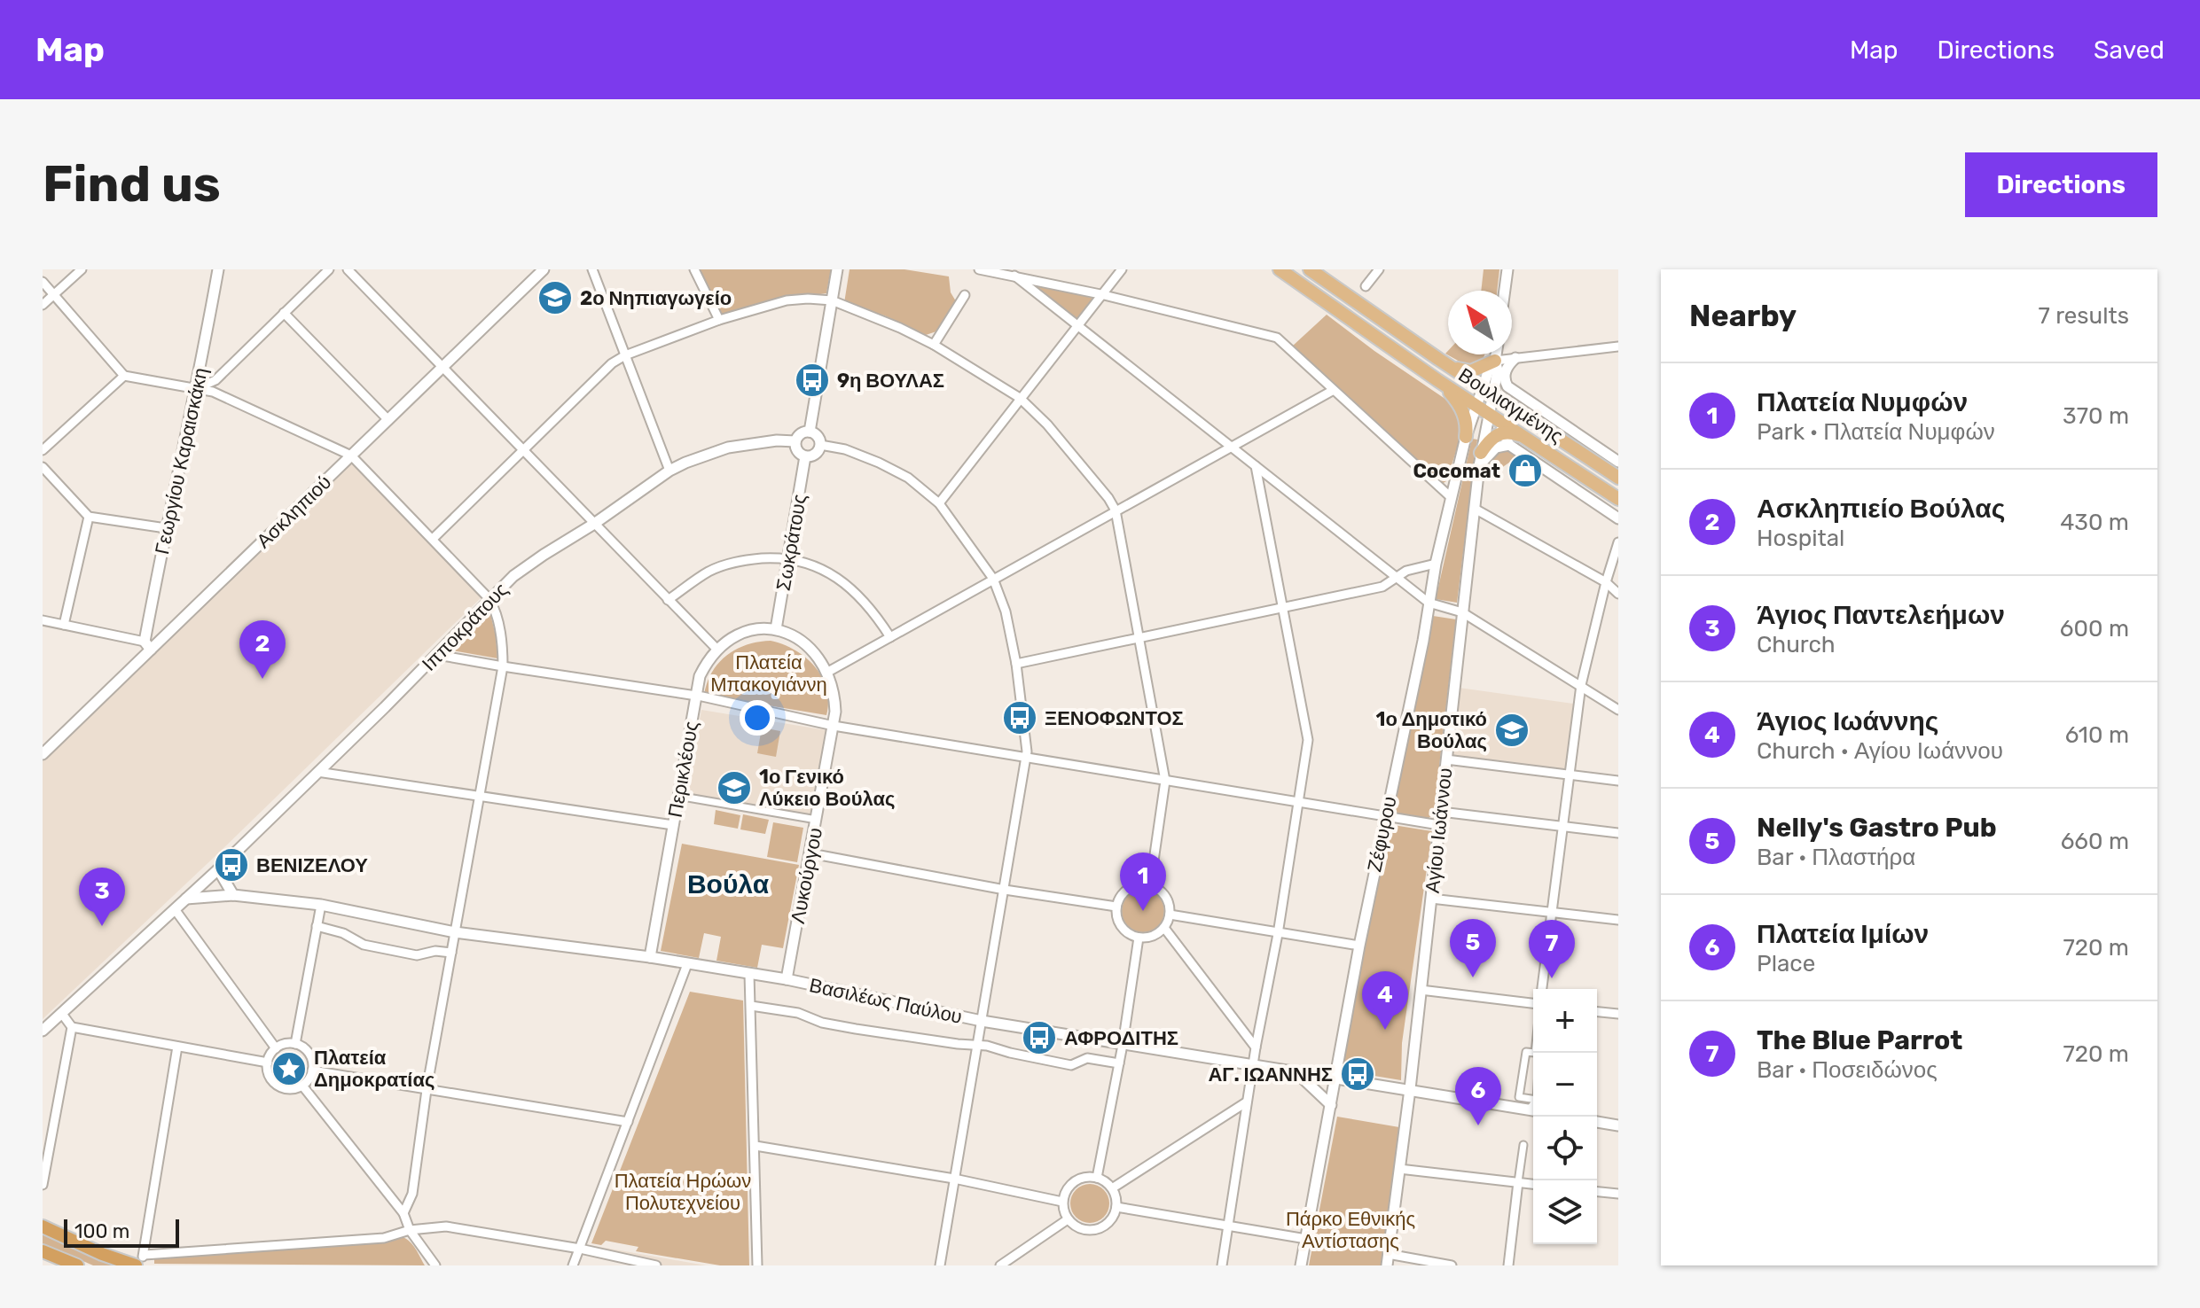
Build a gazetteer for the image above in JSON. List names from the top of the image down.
{
  "streets": {
    "main road": ["Βουλιαγμένης"],
    "street": [
      "Γεωργίου Καραισκάκη",
      "Ασκληπιού",
      "Σωκράτους",
      "Ιπποκράτους",
      "Περικλέους",
      "Αγίου Ιωάννου",
      "Ζέφυρου",
      "Λυκούργου",
      "Βασιλέως Παύλου"
    ]
  },
  "crossings": [
    ["Βουλιαγμένης", "Αγίου Ιωάννου"],
    ["Βουλιαγμένης", "Ζέφυρου"],
    ["Γεωργίου Καραισκάκη", "Ασκληπιού"],
    ["Σωκράτους", "Ιπποκράτους"],
    ["Ιπποκράτους", "Βασιλέως Παύλου"],
    ["Περικλέους", "Βασιλέως Παύλου"],
    ["Αγίου Ιωάννου", "Ζέφυρου"],
    ["Αγίου Ιωάννου", "Βασιλέως Παύλου"],
    ["Ζέφυρου", "Βασιλέως Παύλου"],
    ["Λυκούργου", "Βασιλέως Παύλου"]
  ],
  "districts": ["Βούλα"],
  "parks": ["Πλατεία Μπακογιάννη", "Πλατεία Ηρώων Πολυτεχνείου", "Πάρκο Εθνικής Αντίστασης"],
  "places": {
    "school or university": ["2ο Νηπιαγωγείο", "1ο Δημοτικό Βούλας", "1ο Γενικό Λύκειο Βούλας"],
    "bus stop": [
      "9η ΒΟΥΛΑΣ",
      "ΞΕΝΟΦΩΝΤΟΣ",
      "ΒΕΝΙΖΕΛΟΥ",
      "ΑΦΡΟΔΙΤΗΣ",
      "ΑΓ. ΙΩΑΝΝΗΣ"
    ],
    "shop": ["Cocomat"],
    "place": ["Πλατεία Δημοκρατίας"]
  },
  "scale_bar": "100 m",
  "north": "top left",
  "page": {
    "header": "Map",
    "nav": ["Map", "Directions", "Saved"],
    "buttons": "Directions",
    "title": "Find us",
    "heading": ["Nearby", "7 results"],
    "list": [
      {
        "mark": "1",
        "name": "Πλατεία Νυμφών",
        "note": "Park · Πλατεία Νυμφών",
        "value": "370 m"
      },
      {
        "mark": "2",
        "name": "Ασκληπιείο Βούλας",
        "note": "Hospital",
        "value": "430 m"
      },
      {
        "mark": "3",
        "name": "Άγιος Παντελεήμων",
        "note": "Church",
        "value": "600 m"
      },
      {
        "mark": "4",
        "name": "Άγιος Ιωάννης",
        "note": "Church · Αγίου Ιωάννου",
        "value": "610 m"
      },
      {
        "mark": "5",
        "name": "Nelly's Gastro Pub",
        "note": "Bar · Πλαστήρα",
        "value": "660 m"
      },
      {
        "mark": "6",
        "name": "Πλατεία Ιμίων",
        "note": "Place",
        "value": "720 m"
      },
      {
        "mark": "7",
        "name": "The Blue Parrot",
        "note": "Bar · Ποσειδώνος",
        "value": "720 m"
      }
    ],
    "pins": [
      "2",
      "1",
      "3",
      "5",
      "7",
      "4",
      "6"
    ],
    "map_buttons": ["+", "−"],
    "scale": "100 m"
  }
}
